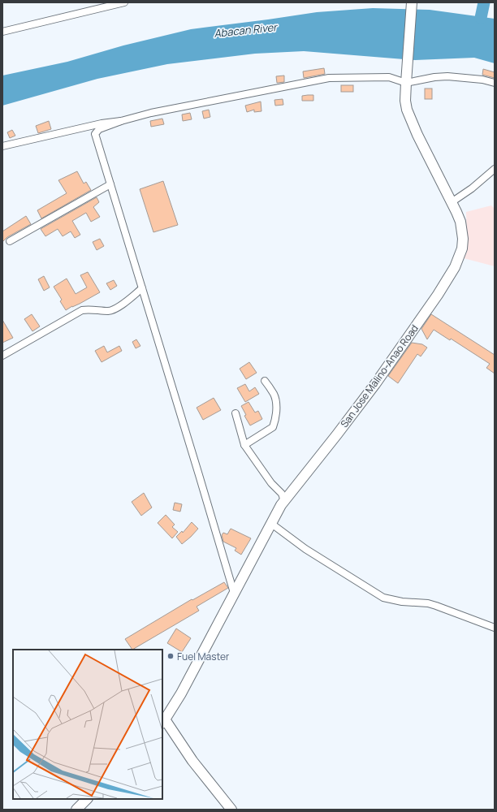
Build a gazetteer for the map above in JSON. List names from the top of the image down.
{
  "streets": {
    "main road": ["San Jose Malino-Anao Road"]
  },
  "water": ["Abacan River"],
  "places": ["Fuel Master"]
}
